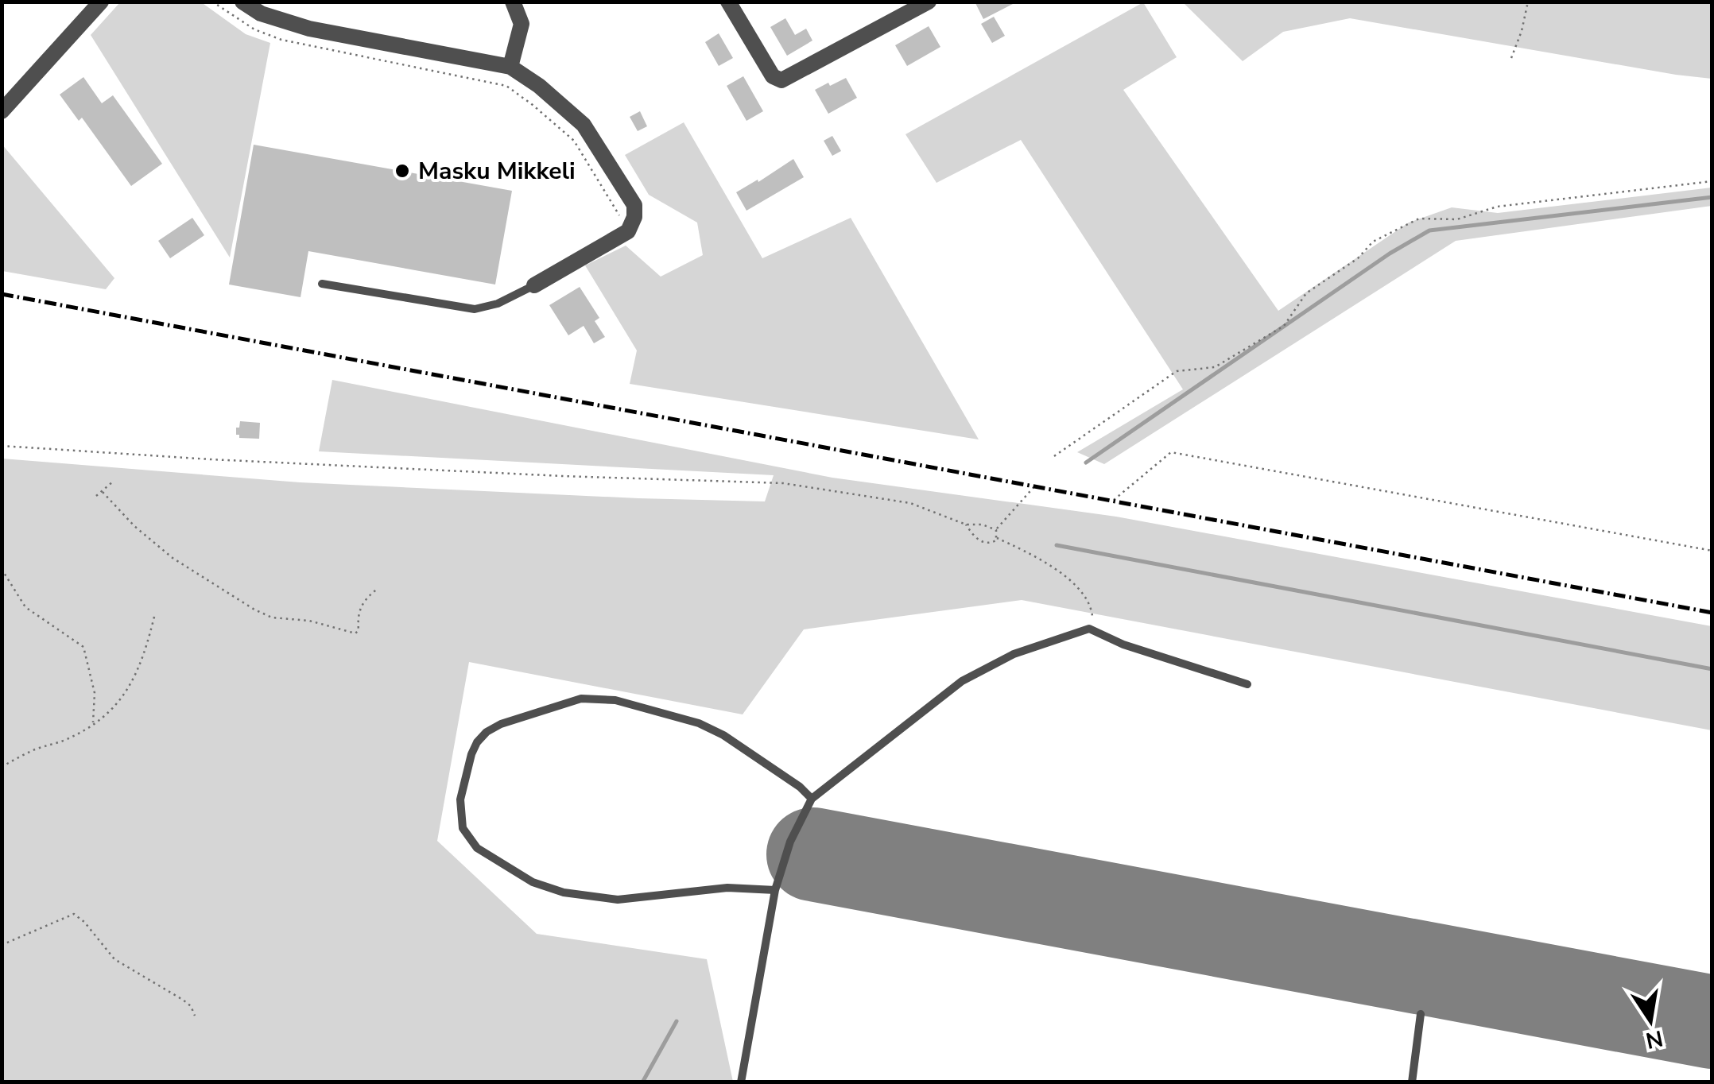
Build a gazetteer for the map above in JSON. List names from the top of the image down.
{
  "places": ["Masku Mikkeli"],
  "north": "bottom"
}
